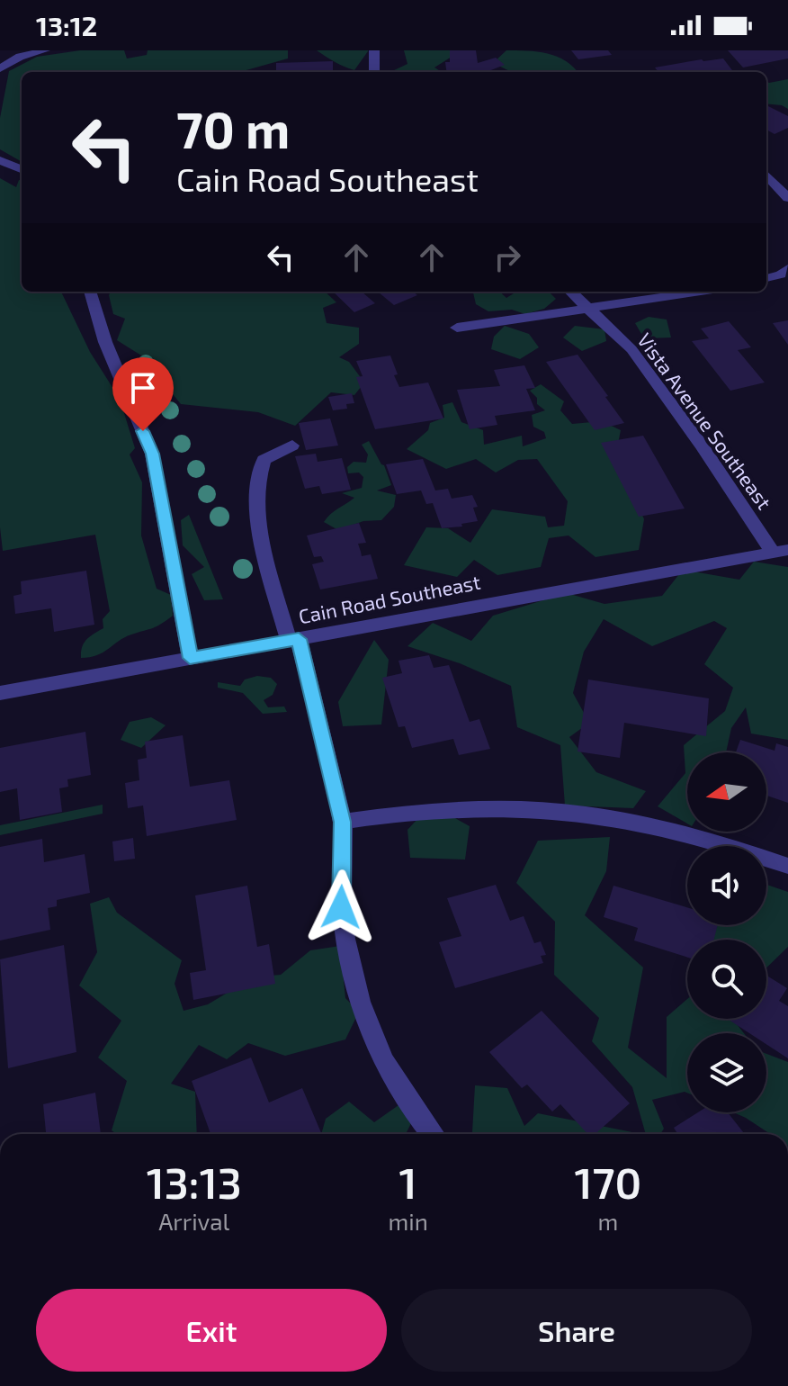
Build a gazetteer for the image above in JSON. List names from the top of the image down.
{
  "streets": {
    "street": ["Vista Avenue Southeast", "Cain Road Southeast"]
  },
  "crossings": [
    ["Vista Avenue Southeast", "Cain Road Southeast"]
  ],
  "north": "left",
  "page": {
    "status": "13:12",
    "turn": ["70 m", "Cain Road Southeast"],
    "eta": [
      "13:13",
      "Arrival",
      "1",
      "min",
      "170",
      "m"
    ],
    "buttons": ["Exit", "Share"]
  }
}
